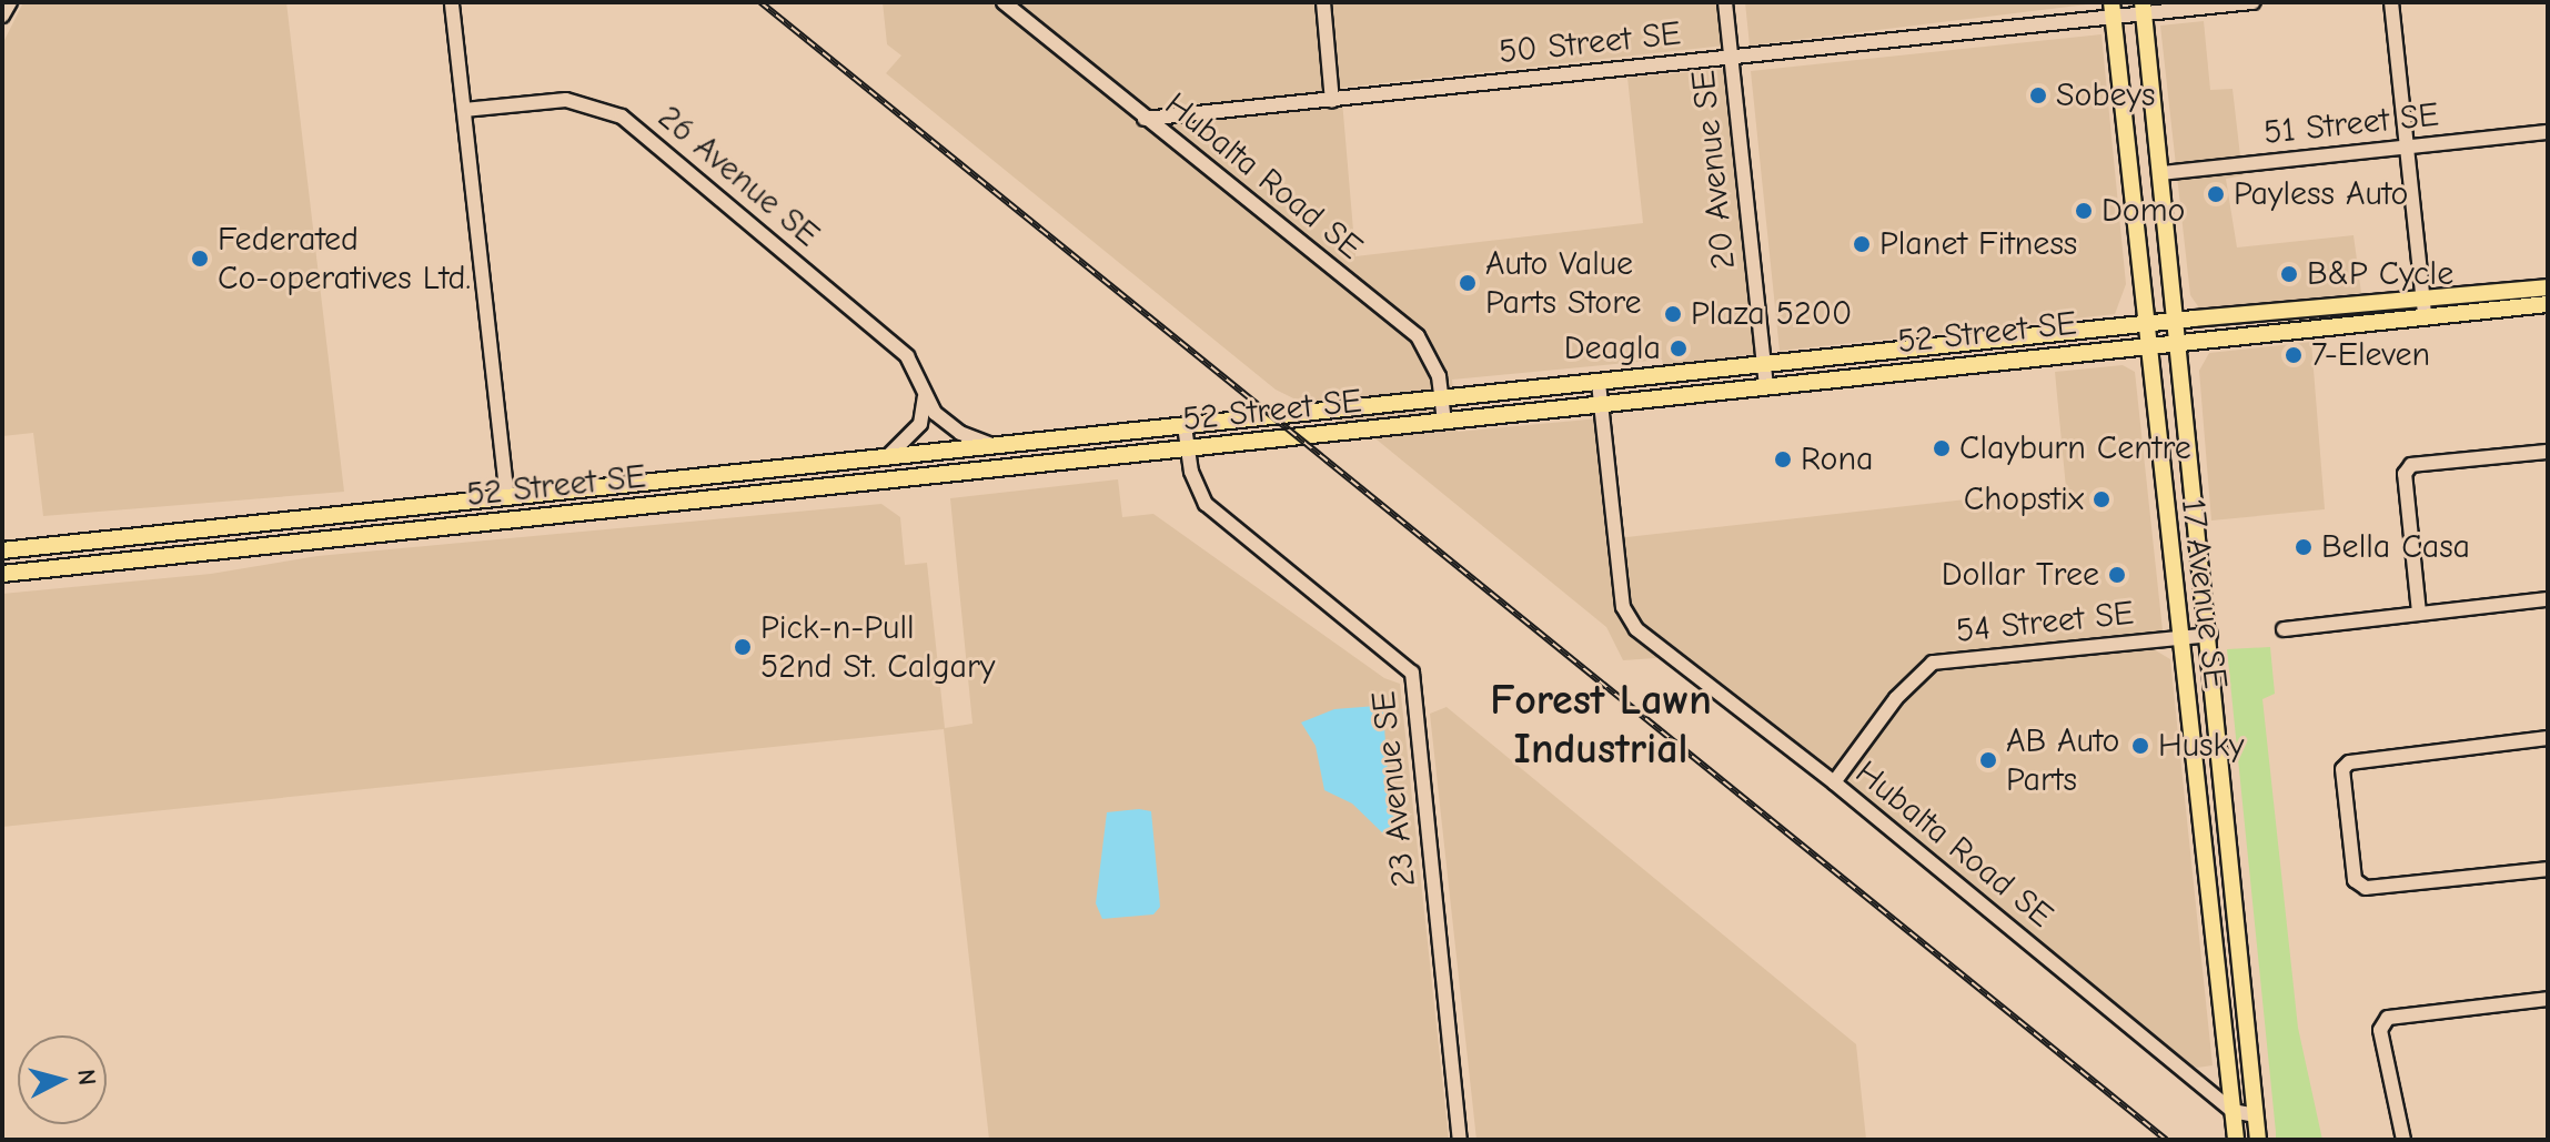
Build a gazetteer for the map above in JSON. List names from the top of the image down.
{
  "streets": {
    "main road": ["52 Street SE", "17 Avenue SE"],
    "street": [
      "50 Street SE",
      "51 Street SE",
      "20 Avenue SE",
      "26 Avenue SE",
      "Hubalta Road SE",
      "54 Street SE",
      "23 Avenue SE"
    ]
  },
  "crossings": [
    ["50 Street SE", "20 Avenue SE"],
    ["50 Street SE", "Hubalta Road SE"],
    ["50 Street SE", "17 Avenue SE"],
    ["51 Street SE", "17 Avenue SE"],
    ["20 Avenue SE", "52 Street SE"],
    ["Hubalta Road SE", "52 Street SE"],
    ["Hubalta Road SE", "17 Avenue SE"],
    ["Hubalta Road SE", "54 Street SE"],
    ["52 Street SE", "17 Avenue SE"],
    ["52 Street SE", "23 Avenue SE"],
    ["17 Avenue SE", "54 Street SE"]
  ],
  "districts": ["Forest Lawn Industrial"],
  "places": [
    "Sobeys",
    "Payless Auto",
    "Domo",
    "Planet Fitness",
    "Federated Co-operatives Ltd.",
    "B&P Cycle",
    "Auto Value Parts Store",
    "Plaza 5200",
    "Deagla",
    "7-Eleven",
    "Clayburn Centre",
    "Rona",
    "Chopstix",
    "Bella Casa",
    "Dollar Tree",
    "Pick-n-Pull 52nd St. Calgary",
    "Husky",
    "AB Auto Parts"
  ],
  "north": "right"
}
